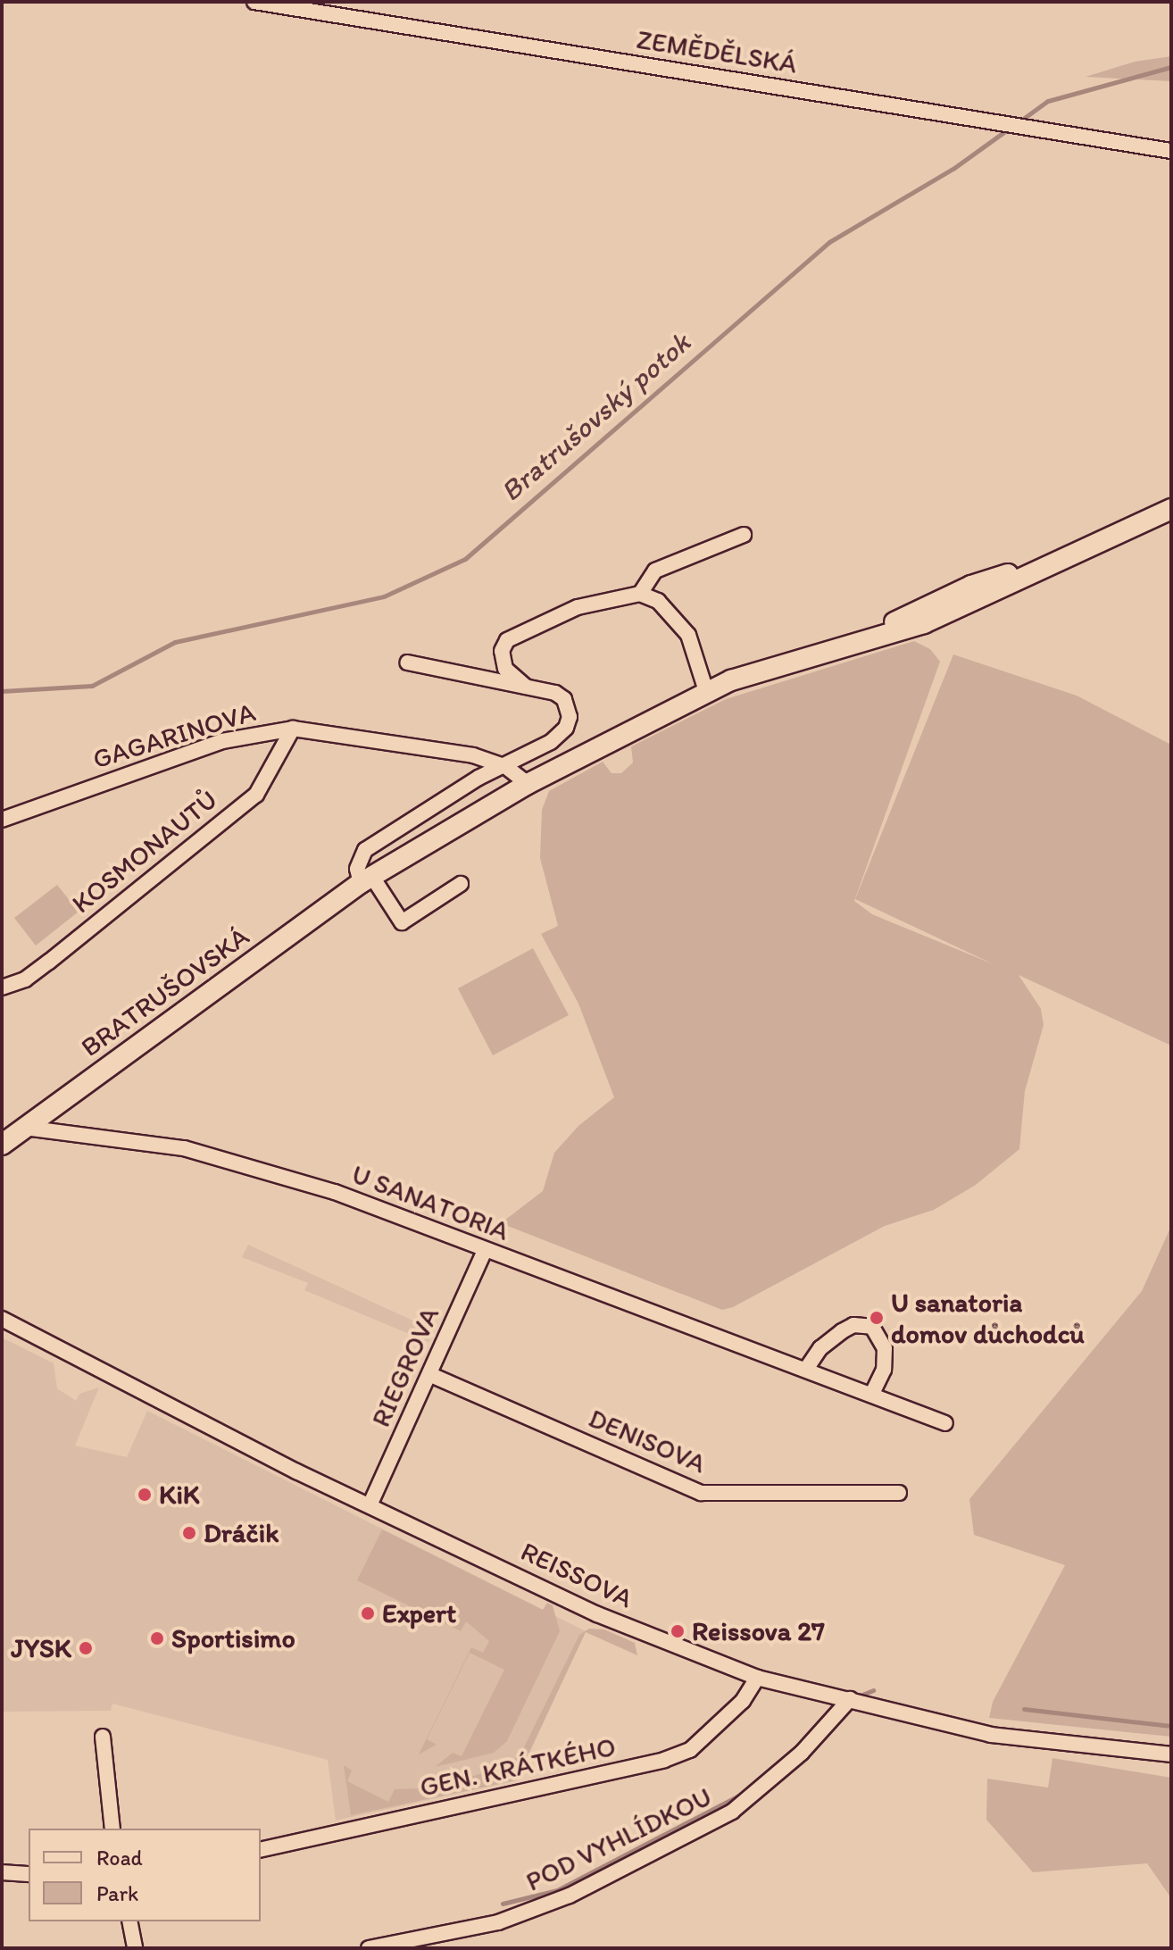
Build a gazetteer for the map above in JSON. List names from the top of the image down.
{
  "streets": {
    "main road": ["BRATRUŠOVSKÁ"],
    "street": [
      "ZEMĚDĚLSKÁ",
      "GAGARINOVA",
      "KOSMONAUTŮ",
      "U SANATORIA",
      "RIEGROVA",
      "DENISOVA",
      "REISSOVA",
      "GEN. KRÁTKÉHO",
      "POD VYHLÍDKOU"
    ]
  },
  "crossings": [
    ["GAGARINOVA", "KOSMONAUTŮ"],
    ["GAGARINOVA", "BRATRUŠOVSKÁ"],
    ["BRATRUŠOVSKÁ", "U SANATORIA"],
    ["U SANATORIA", "RIEGROVA"],
    ["RIEGROVA", "DENISOVA"],
    ["RIEGROVA", "REISSOVA"],
    ["REISSOVA", "GEN. KRÁTKÉHO"],
    ["REISSOVA", "POD VYHLÍDKOU"]
  ],
  "water": ["Bratrušovský potok"],
  "places": [
    "U sanatoria domov důchodců",
    "KiK",
    "Dráčik",
    "Expert",
    "Reissova 27",
    "Sportisimo",
    "JYSK"
  ],
  "legend": ["Road", "Park"]
}
